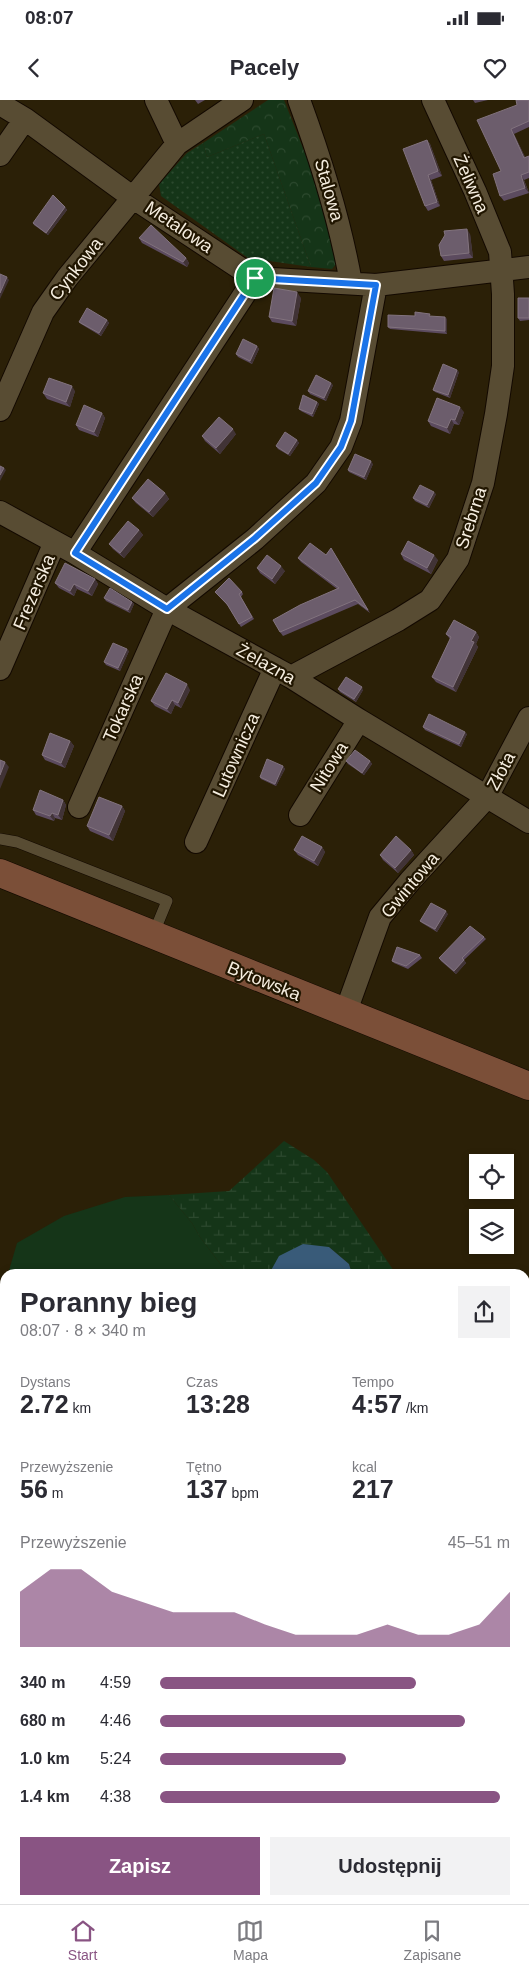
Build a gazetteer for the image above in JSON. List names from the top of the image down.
{
  "streets": {
    "main road": ["Bytowska"],
    "street": [
      "Żeliwna",
      "Stalowa",
      "Metalowa",
      "Cynkowa",
      "Srebrna",
      "Frezerska",
      "Żelazna",
      "Tokarska",
      "Lutownicza",
      "Nitowa",
      "Złota",
      "Gwintowa"
    ]
  },
  "crossings": [
    ["Żeliwna", "Srebrna"],
    ["Metalowa", "Cynkowa"],
    ["Srebrna", "Żelazna"],
    ["Srebrna", "Lutownicza"],
    ["Frezerska", "Żelazna"],
    ["Żelazna", "Tokarska"],
    ["Żelazna", "Lutownicza"],
    ["Żelazna", "Nitowa"],
    ["Żelazna", "Złota"],
    ["Żelazna", "Gwintowa"],
    ["Złota", "Gwintowa"],
    ["Gwintowa", "Bytowska"]
  ],
  "page": {
    "status": "08:07",
    "header": "Pacely",
    "heading": ["Poranny bieg", "08:07 · 8 × 340 m"],
    "stats": [
      ["Dystans", "2.72 km"],
      ["Czas", "13:28"],
      ["Tempo", "4:57 /km"],
      ["Przewyższenie", "56 m"],
      ["Tętno", "137 bpm"],
      ["kcal", "217"]
    ],
    "chart": ["Przewyższenie", "45–51 m"],
    "list": [
      {
        "name": "340 m",
        "note": "4:59"
      },
      {
        "name": "680 m",
        "note": "4:46"
      },
      {
        "name": "1.0 km",
        "note": "5:24"
      },
      {
        "name": "1.4 km",
        "note": "4:38"
      }
    ],
    "buttons": ["Zapisz", "Udostępnij"],
    "tabs": ["Start", "Mapa", "Zapisane"]
  }
}
